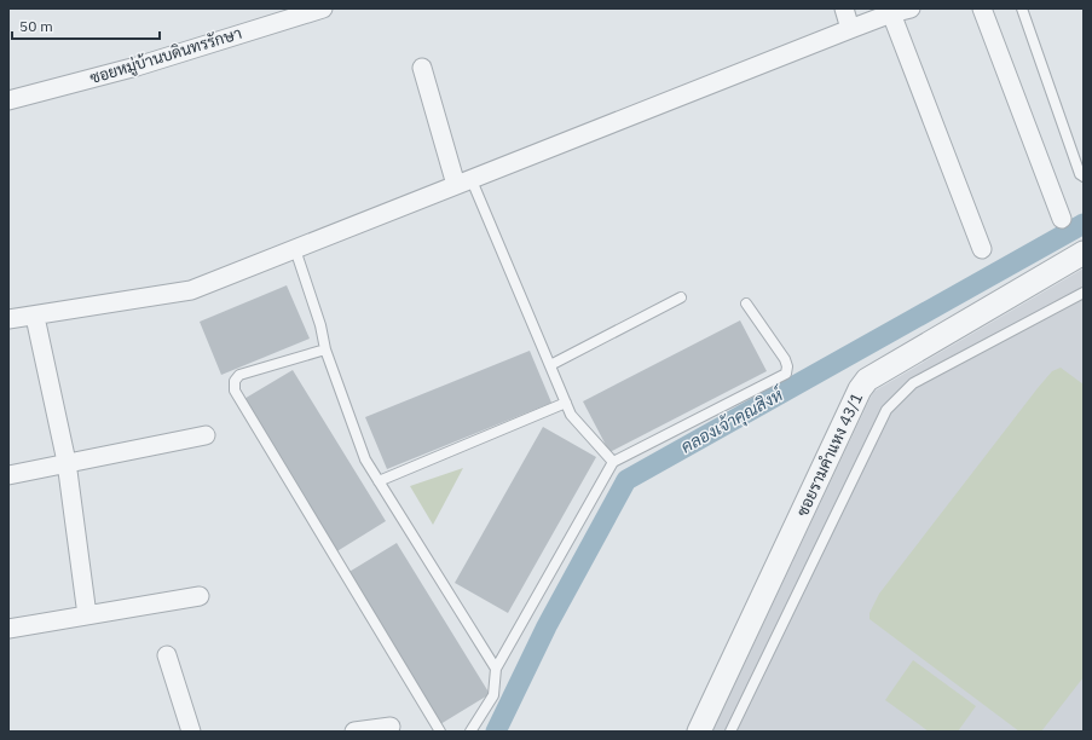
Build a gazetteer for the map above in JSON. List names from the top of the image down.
{
  "streets": {
    "street": ["ซอยหมู่บ้านบดินทรรักษา", "ซอยรามคำแหง 43/1"]
  },
  "water": ["คลองเจ้าคุณสิงห์"],
  "scale_bar": "50 m"
}
